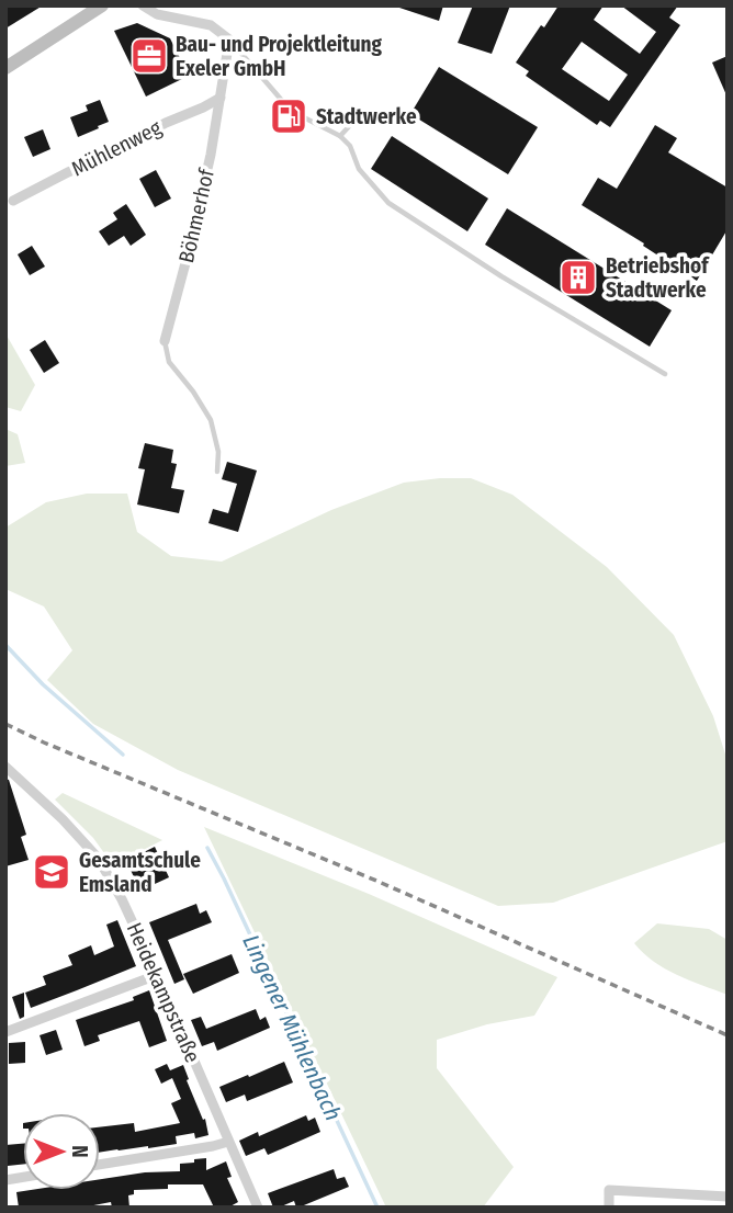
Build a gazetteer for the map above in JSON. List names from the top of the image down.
{
  "streets": {
    "street": ["Mühlenweg", "Böhmerhof", "Heidekampstraße"]
  },
  "crossings": [
    ["Mühlenweg", "Böhmerhof"]
  ],
  "water": ["Lingener Mühlenbach"],
  "places": {
    "office": ["Bau- und Projektleitung Exeler GmbH"],
    "fuel station": ["Stadtwerke"],
    "building": ["Betriebshof Stadtwerke"],
    "school or university": ["Gesamtschule Emsland"]
  },
  "north": "right"
}
